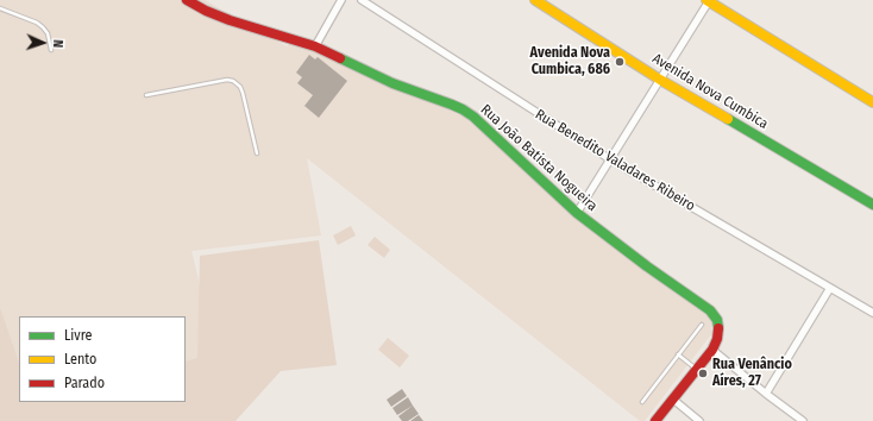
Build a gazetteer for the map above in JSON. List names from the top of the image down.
{
  "streets": {
    "street": ["Avenida Nova Cumbica", "Rua João Batista Nogueira", "Rua Benedito Valadares Ribeiro"]
  },
  "places": ["Avenida Nova Cumbica, 686", "Rua Venâncio Aíres, 27"],
  "legend": ["Livre", "Lento", "Parado"],
  "north": "right"
}
